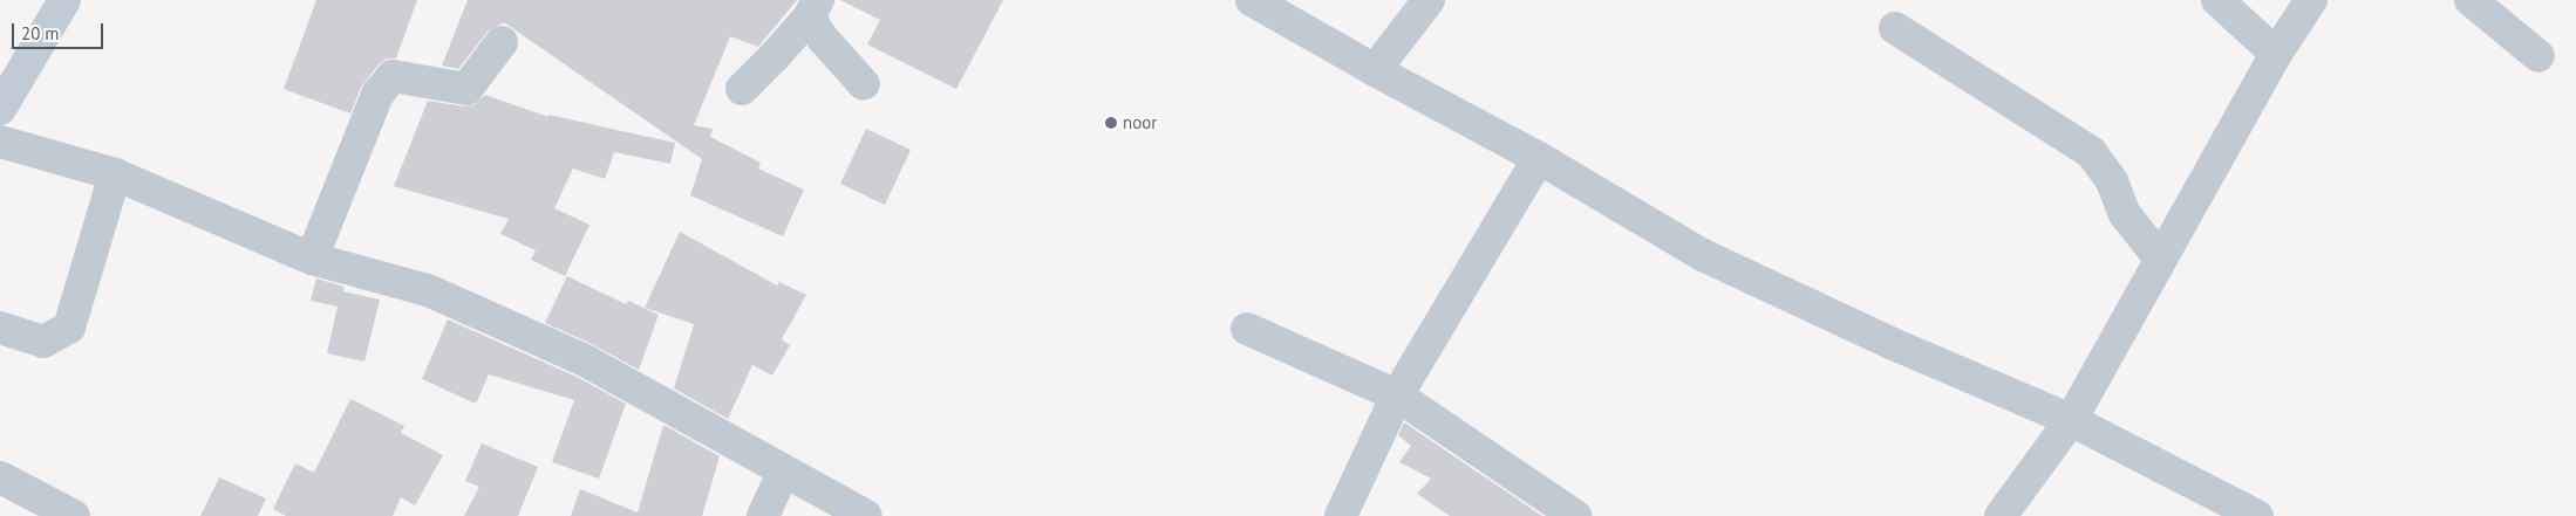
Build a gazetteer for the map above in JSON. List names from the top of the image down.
{
  "places": ["noor"],
  "scale_bar": "20 m"
}
